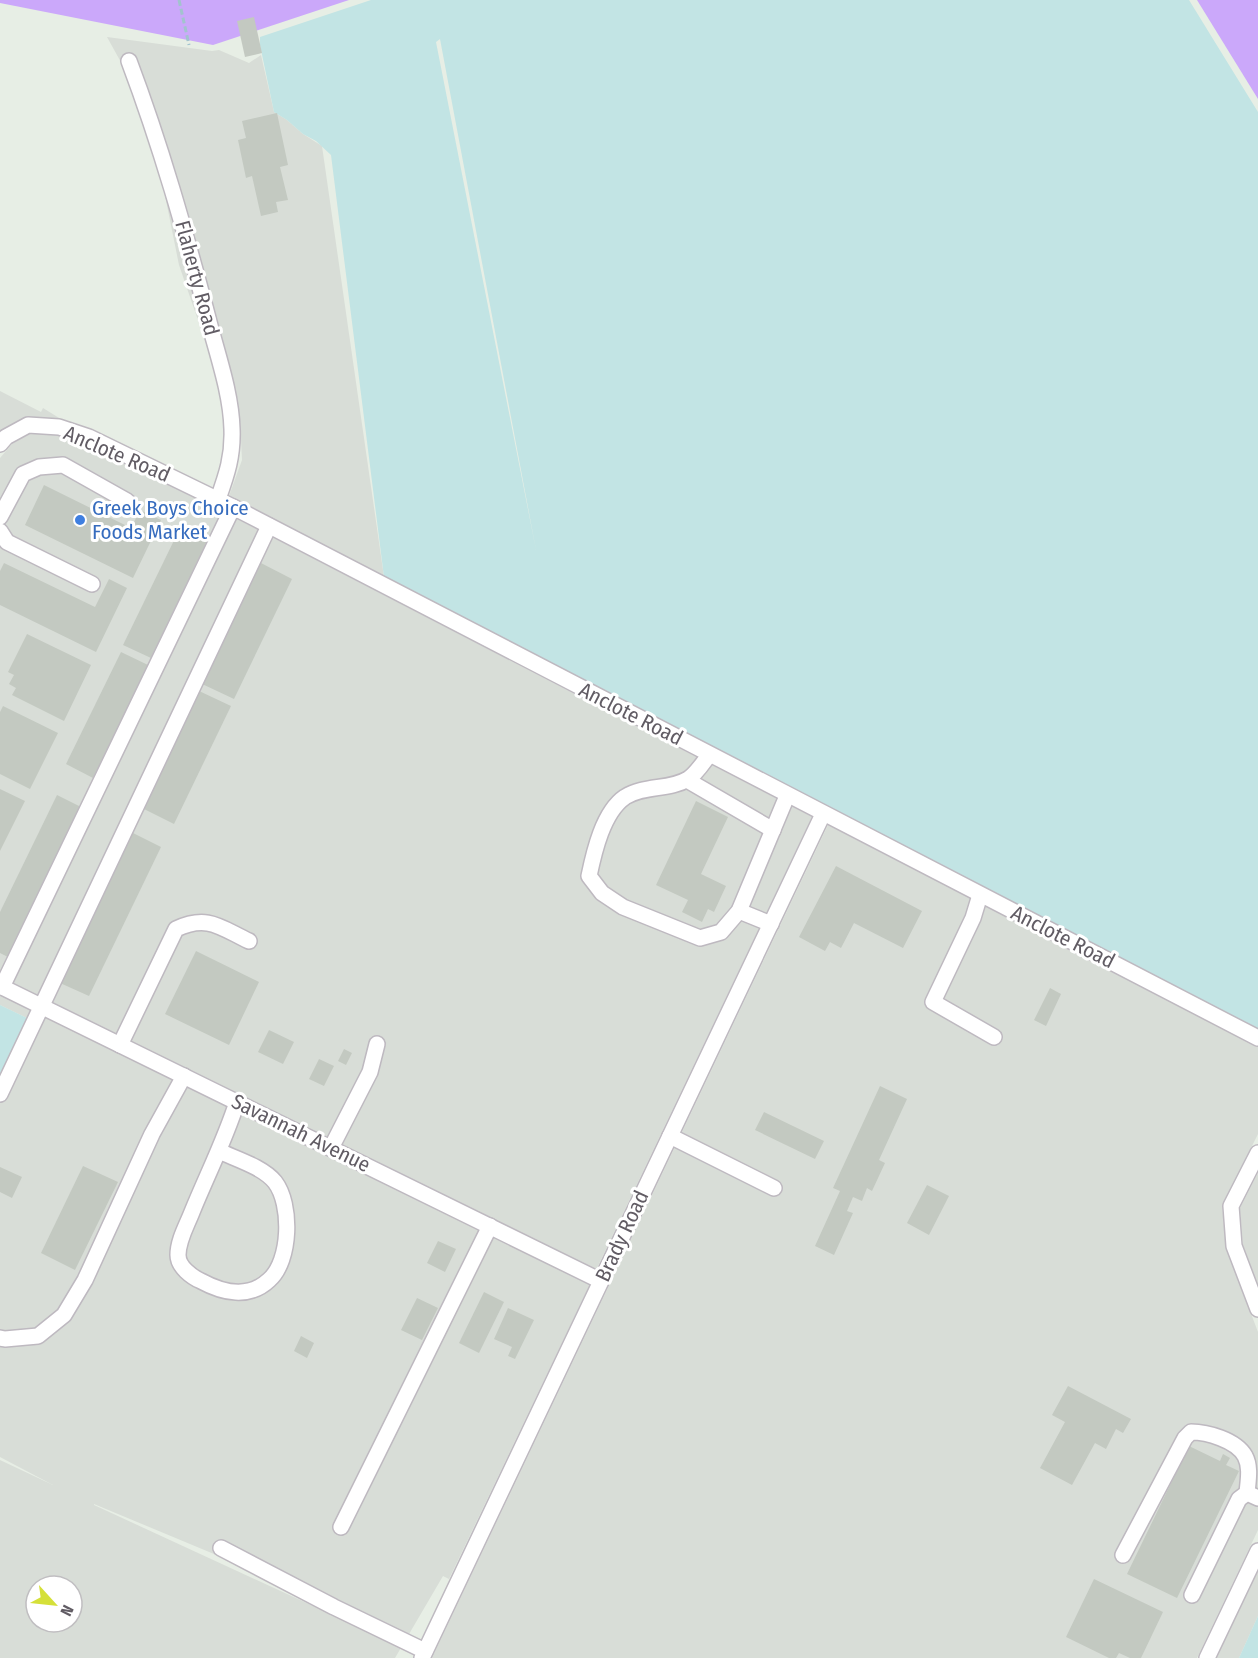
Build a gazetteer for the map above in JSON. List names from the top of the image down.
{
  "streets": {
    "street": [
      "Flaherty Road",
      "Anclote Road",
      "Savannah Avenue",
      "Brady Road"
    ]
  },
  "crossings": [
    ["Flaherty Road", "Anclote Road"],
    ["Anclote Road", "Brady Road"],
    ["Savannah Avenue", "Brady Road"]
  ],
  "places": ["Greek Boys Choice Foods Market"],
  "north": "bottom right"
}
